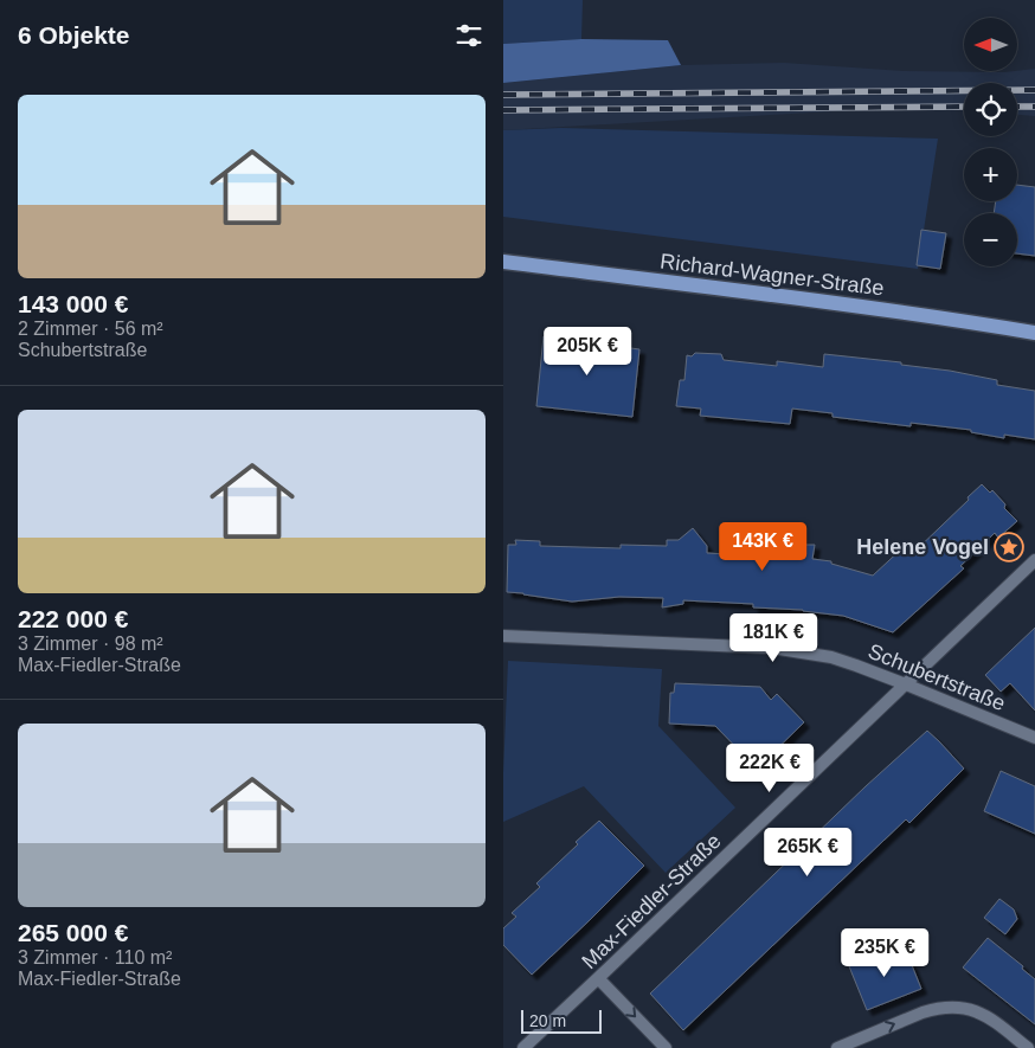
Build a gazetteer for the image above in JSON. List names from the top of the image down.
{
  "streets": {
    "main road": ["Richard-Wagner-Straße"],
    "street": ["Schubertstraße", "Max-Fiedler-Straße"]
  },
  "crossings": [
    ["Schubertstraße", "Max-Fiedler-Straße"]
  ],
  "places": {
    "place": ["Helene Vogel"]
  },
  "scale_bar": "20 m",
  "north": "left",
  "page": {
    "heading": "6 Objekte",
    "map_buttons": ["+", "−"],
    "list": [
      {
        "name": "143 000 €",
        "note": "2 Zimmer · 56 m² · Schubertstraße"
      },
      {
        "name": "222 000 €",
        "note": "3 Zimmer · 98 m² · Max-Fiedler-Straße"
      },
      {
        "name": "265 000 €",
        "note": "3 Zimmer · 110 m² · Max-Fiedler-Straße"
      }
    ],
    "price": [
      "205K €",
      "143K €",
      "181K €",
      "222K €",
      "265K €",
      "235K €"
    ],
    "scale": "20 m"
  }
}
